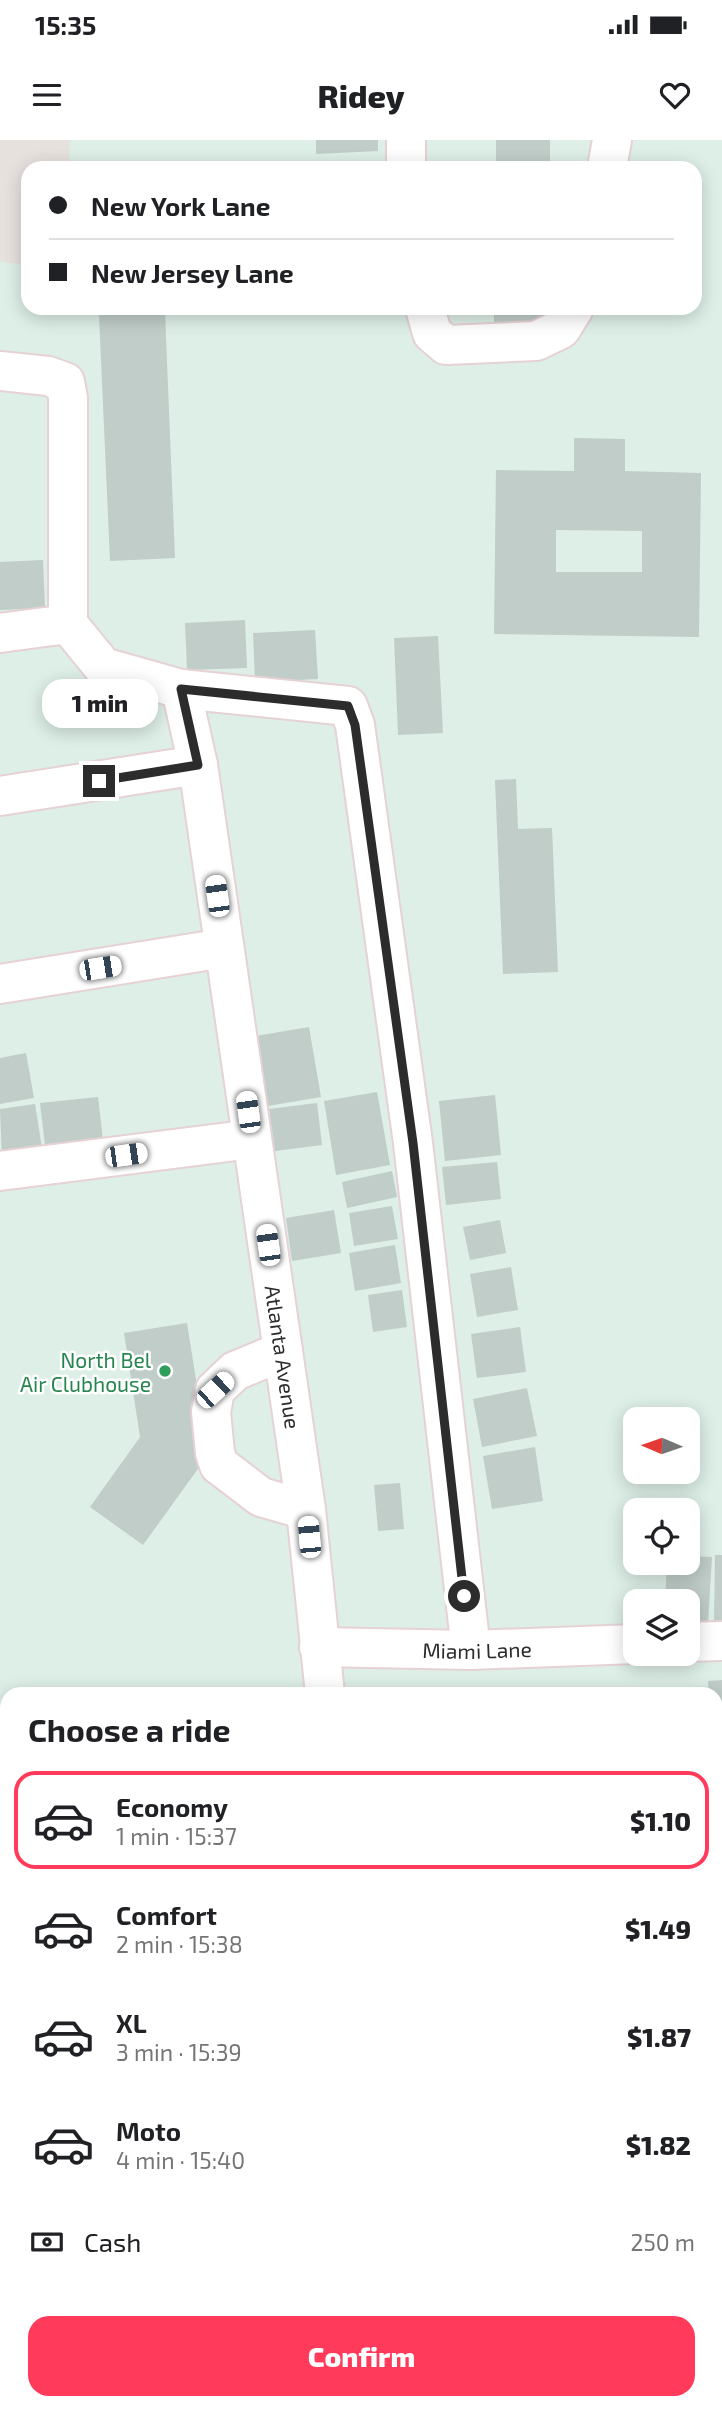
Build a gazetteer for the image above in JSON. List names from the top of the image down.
{
  "streets": {
    "street": ["Atlanta Avenue", "Miami Lane"]
  },
  "crossings": [
    ["Atlanta Avenue", "Miami Lane"]
  ],
  "places": ["North Bel Air Clubhouse"],
  "north": "left",
  "page": {
    "status": "15:35",
    "header": "Ridey",
    "banner": ["New York Lane", "New Jersey Lane"],
    "bubble": "1 min",
    "heading": "Choose a ride",
    "list": [
      {
        "name": "Economy",
        "note": "1 min · 15:37",
        "value": "$1.10"
      },
      {
        "name": "Comfort",
        "note": "2 min · 15:38",
        "value": "$1.49"
      },
      {
        "name": "XL",
        "note": "3 min · 15:39",
        "value": "$1.87"
      },
      {
        "name": "Moto",
        "note": "4 min · 15:40",
        "value": "$1.82"
      }
    ],
    "pay": ["Cash", "250 m"],
    "buttons": "Confirm"
  }
}
